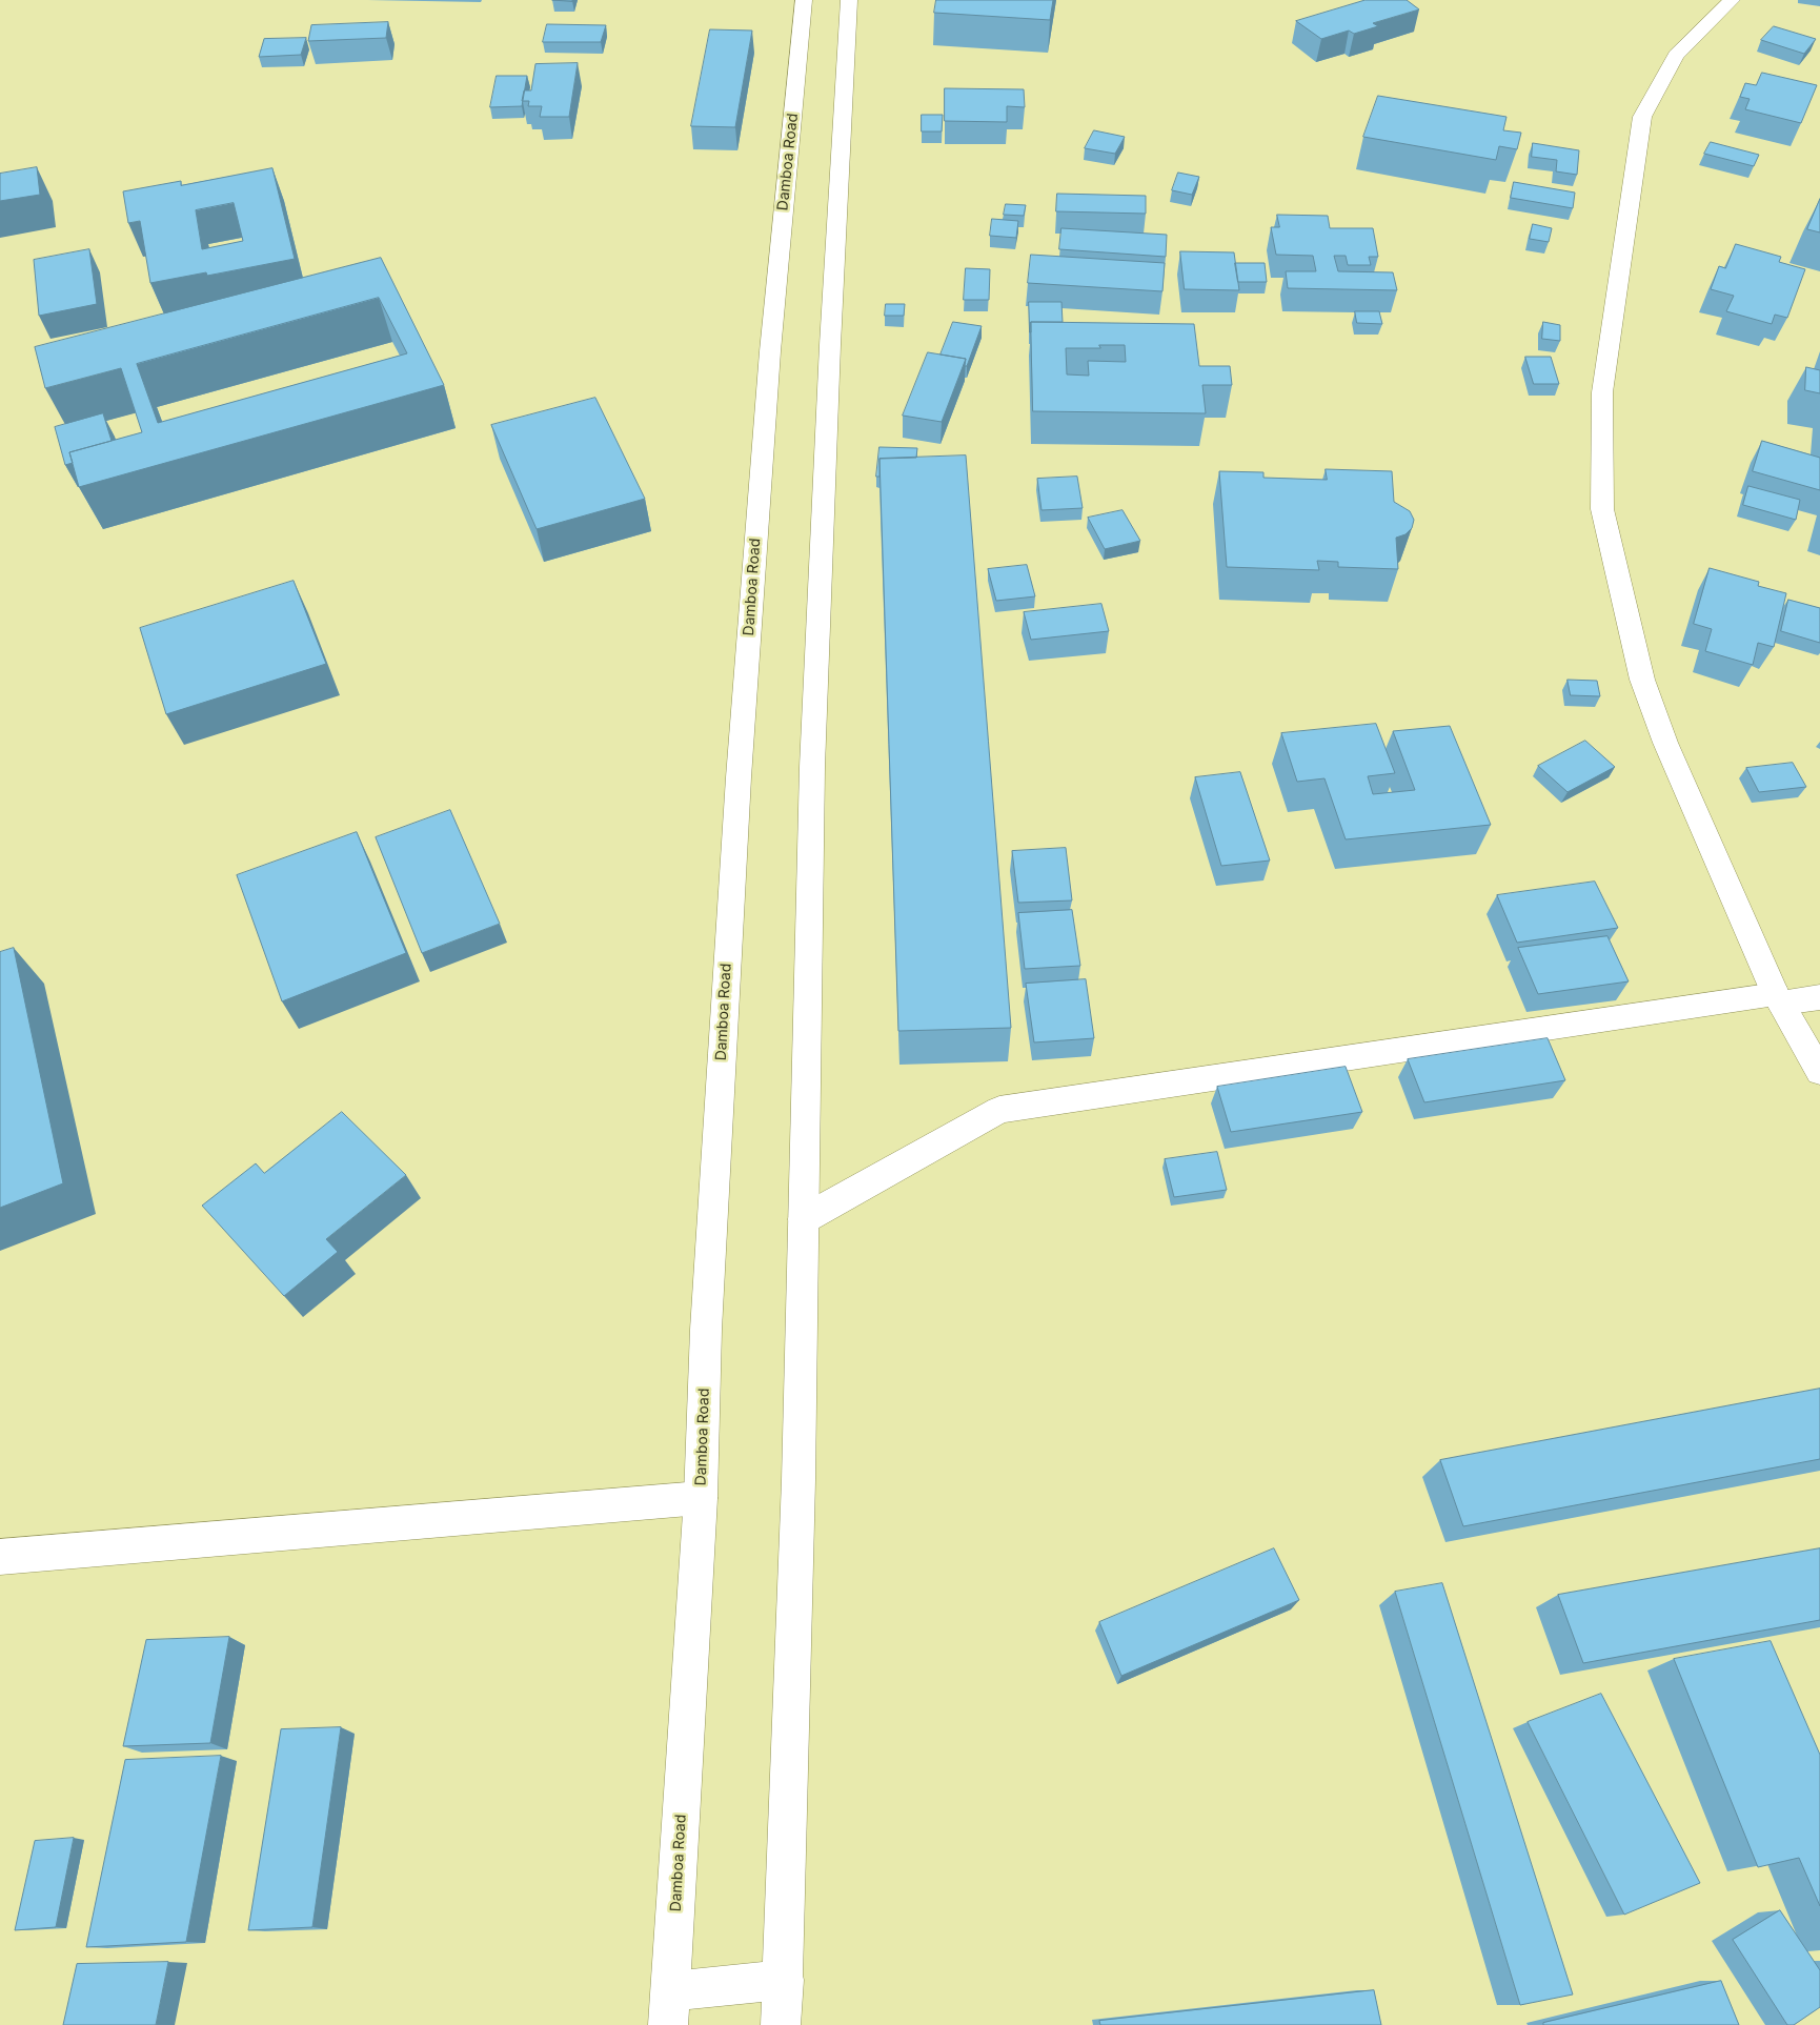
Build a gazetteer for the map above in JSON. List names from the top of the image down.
{
  "streets": {
    "main road": ["Damboa Road"]
  }
}
